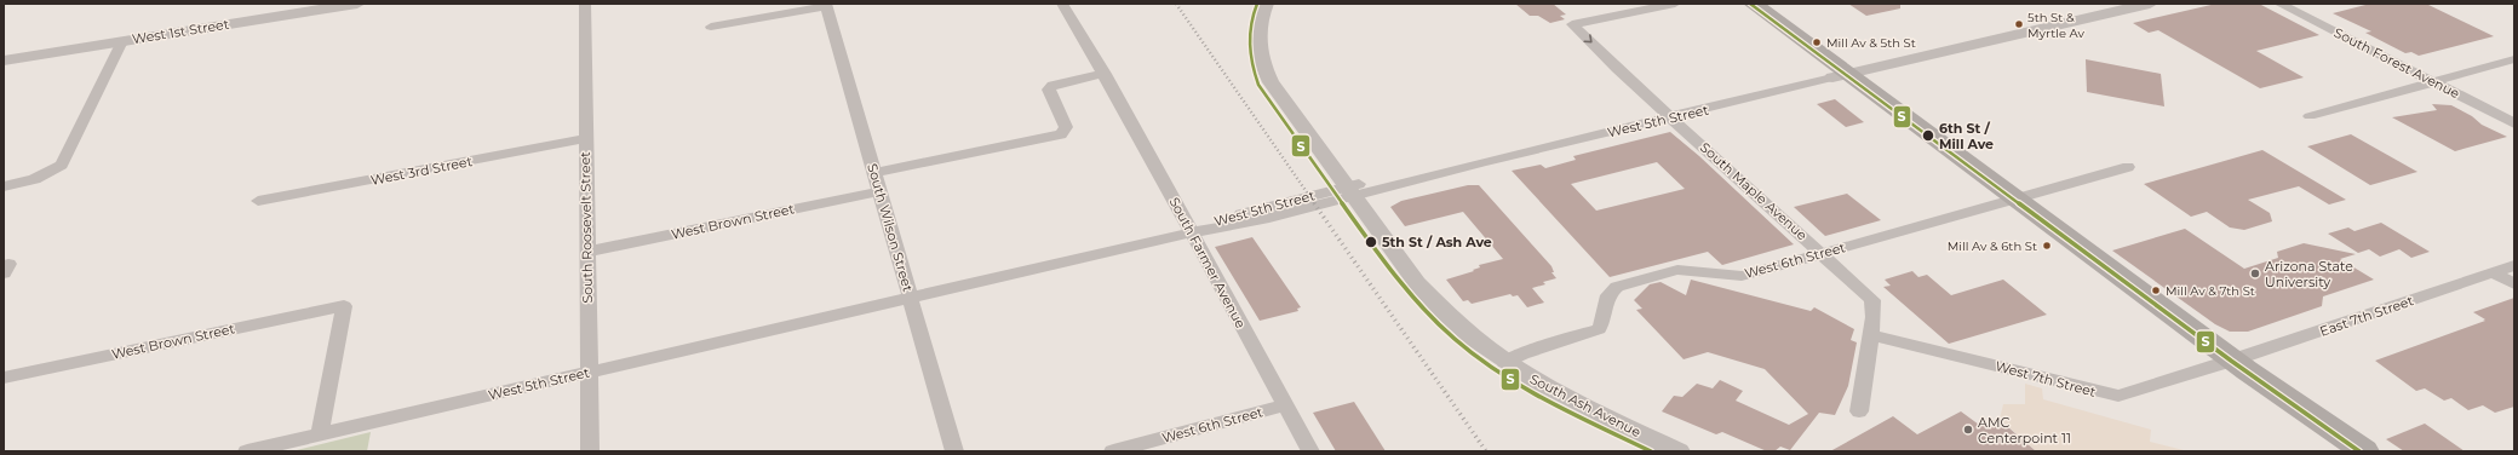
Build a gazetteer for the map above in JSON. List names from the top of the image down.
{
  "streets": {
    "street": [
      "West 1st Street",
      "South Forest Avenue",
      "West 5th Street",
      "West 3rd Street",
      "South Maple Avenue",
      "West Brown Street",
      "South Roosevelt Street",
      "South Wilson Street",
      "West 6th Street",
      "South Farmer Avenue",
      "East 7th Street",
      "West 7th Street",
      "South Ash Avenue"
    ]
  },
  "crossings": [
    ["West 5th Street", "South Maple Avenue"],
    ["West 5th Street", "West Brown Street"],
    ["West 5th Street", "South Roosevelt Street"],
    ["West 5th Street", "South Wilson Street"],
    ["West 5th Street", "South Farmer Avenue"],
    ["West 5th Street", "South Ash Avenue"],
    ["West 3rd Street", "South Roosevelt Street"],
    ["South Maple Avenue", "West 6th Street"],
    ["South Maple Avenue", "West 7th Street"],
    ["West Brown Street", "South Roosevelt Street"],
    ["West Brown Street", "South Wilson Street"],
    ["West 6th Street", "South Farmer Avenue"],
    ["West 6th Street", "South Ash Avenue"],
    ["East 7th Street", "West 7th Street"]
  ],
  "places": [
    "5th St & Myrtle Av",
    "Mill Av & 5th St",
    "6th St / Mill Ave",
    "5th St / Ash Ave",
    "Mill Av & 6th St",
    "Arizona State University",
    "Mill Av & 7th St",
    "AMC Centerpoint 11"
  ],
  "lines": ["transit line S"]
}
